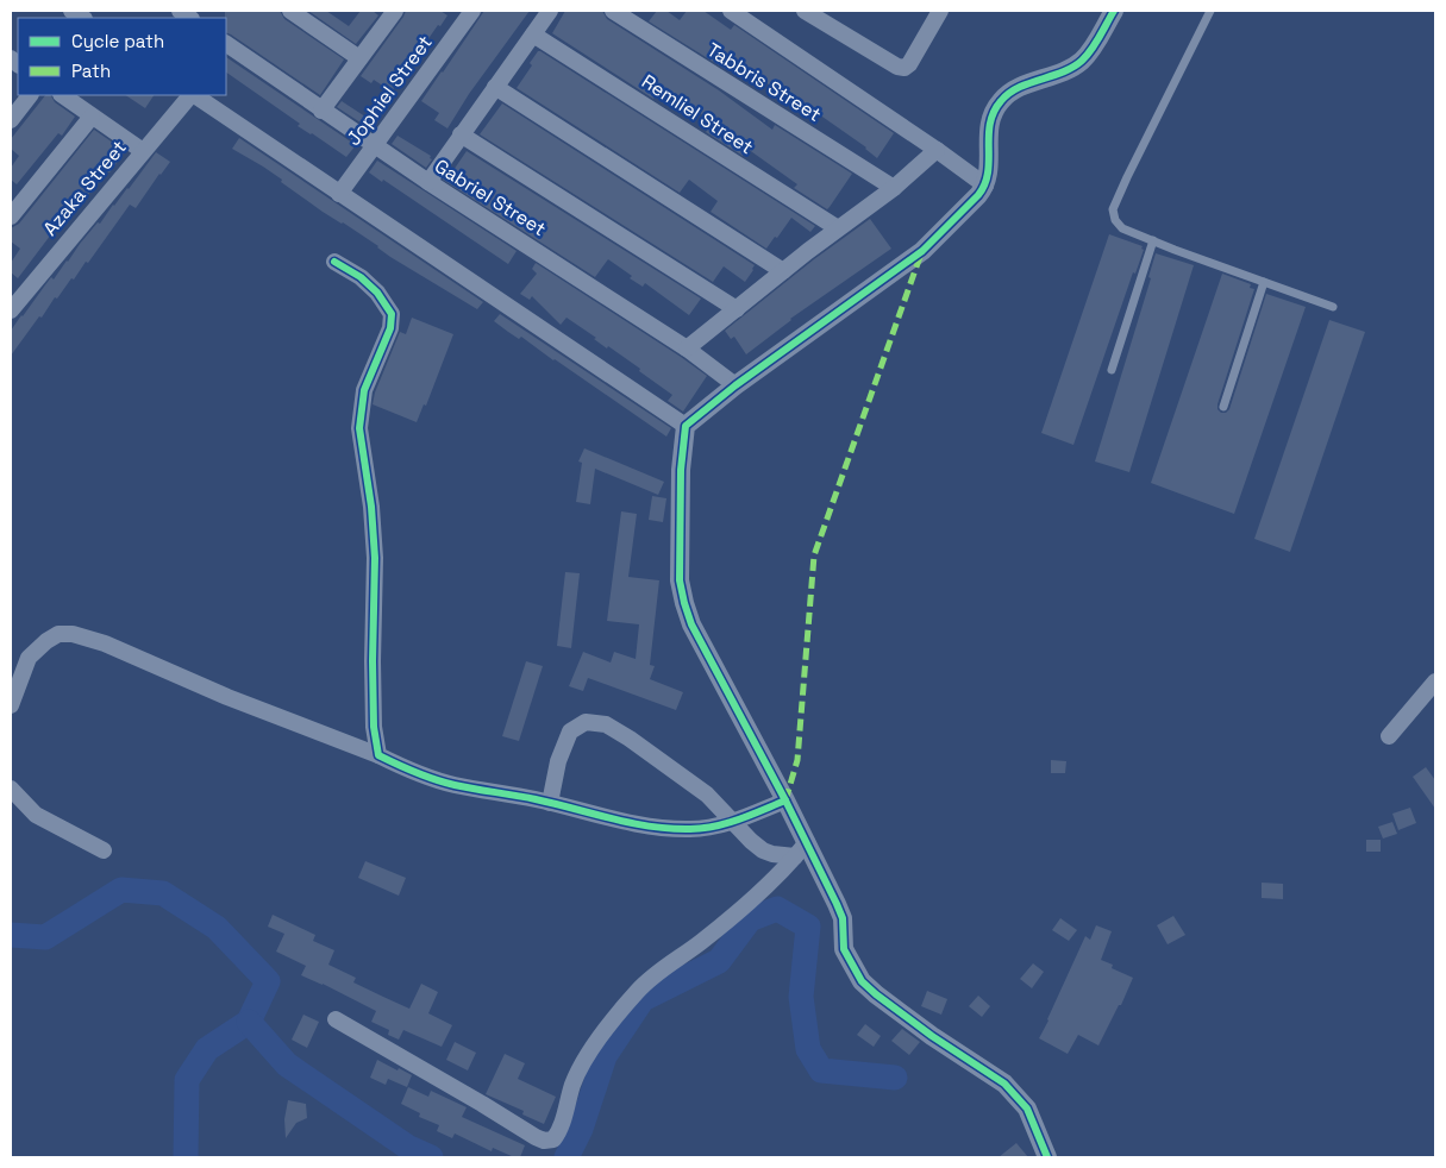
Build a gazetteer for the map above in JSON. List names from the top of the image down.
{
  "streets": {
    "street": [
      "Tabbris Street",
      "Jophiel Street",
      "Remliel Street",
      "Azaka Street",
      "Gabriel Street"
    ]
  },
  "crossings": [
    ["Jophiel Street", "Gabriel Street"]
  ],
  "legend": ["Cycle path", "Path"]
}
